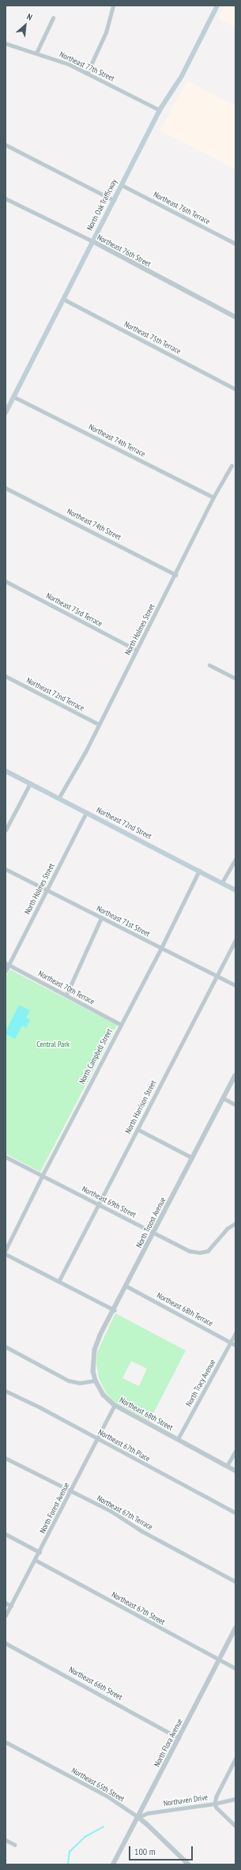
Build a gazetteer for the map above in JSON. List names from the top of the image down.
{
  "streets": {
    "main road": ["North Oak Trafficway", "Northeast 72nd Street"],
    "street": [
      "Northeast 77th Street",
      "Northeast 76th Terrace",
      "Northeast 76th Street",
      "Northeast 75th Terrace",
      "Northeast 74th Terrace",
      "Northeast 74th Street",
      "Northeast 73rd Terrace",
      "North Holmes Street",
      "Northeast 72nd Terrace",
      "Northeast 71st Street",
      "Northeast 70th Terrace",
      "North Campbell Street",
      "North Harrison Street",
      "Northeast 69th Street",
      "North Troost Avenue",
      "Northeast 68th Terrace",
      "North Tracy Avenue",
      "Northeast 68th Street",
      "Northeast 67th Place",
      "North Forest Avenue",
      "Northeast 67th Terrace",
      "Northeast 67th Street",
      "Northeast 66th Street",
      "North Flora Avenue",
      "Northeast 65th Street",
      "Northaven Drive"
    ]
  },
  "crossings": [
    ["Northeast 77th Street", "North Oak Trafficway"],
    ["North Oak Trafficway", "Northeast 76th Terrace"],
    ["North Oak Trafficway", "Northeast 76th Street"],
    ["North Oak Trafficway", "Northeast 75th Terrace"],
    ["North Oak Trafficway", "Northeast 74th Terrace"],
    ["Northeast 74th Terrace", "North Holmes Street"],
    ["Northeast 74th Street", "North Holmes Street"],
    ["Northeast 73rd Terrace", "North Holmes Street"],
    ["North Holmes Street", "Northeast 72nd Terrace"],
    ["North Holmes Street", "Northeast 72nd Street"],
    ["North Holmes Street", "Northeast 71st Street"],
    ["North Holmes Street", "Northeast 70th Terrace"],
    ["Northeast 72nd Street", "North Campbell Street"],
    ["Northeast 71st Street", "North Campbell Street"],
    ["Northeast 71st Street", "North Harrison Street"],
    ["Northeast 70th Terrace", "North Campbell Street"],
    ["North Campbell Street", "Northeast 69th Street"],
    ["North Harrison Street", "Northeast 69th Street"],
    ["Northeast 69th Street", "North Troost Avenue"],
    ["North Troost Avenue", "Northeast 68th Terrace"],
    ["North Troost Avenue", "Northeast 68th Street"],
    ["Northeast 68th Terrace", "North Tracy Avenue"],
    ["North Tracy Avenue", "Northeast 68th Street"],
    ["Northeast 68th Street", "North Forest Avenue"],
    ["Northeast 67th Place", "North Forest Avenue"],
    ["North Forest Avenue", "Northeast 67th Terrace"],
    ["North Forest Avenue", "Northeast 67th Street"],
    ["Northeast 67th Street", "North Flora Avenue"],
    ["Northeast 66th Street", "North Flora Avenue"],
    ["North Flora Avenue", "Northeast 65th Street"],
    ["North Flora Avenue", "Northaven Drive"],
    ["Northeast 65th Street", "Northaven Drive"]
  ],
  "parks": ["Central Park"],
  "scale_bar": "100 m",
  "north": "top right"
}
